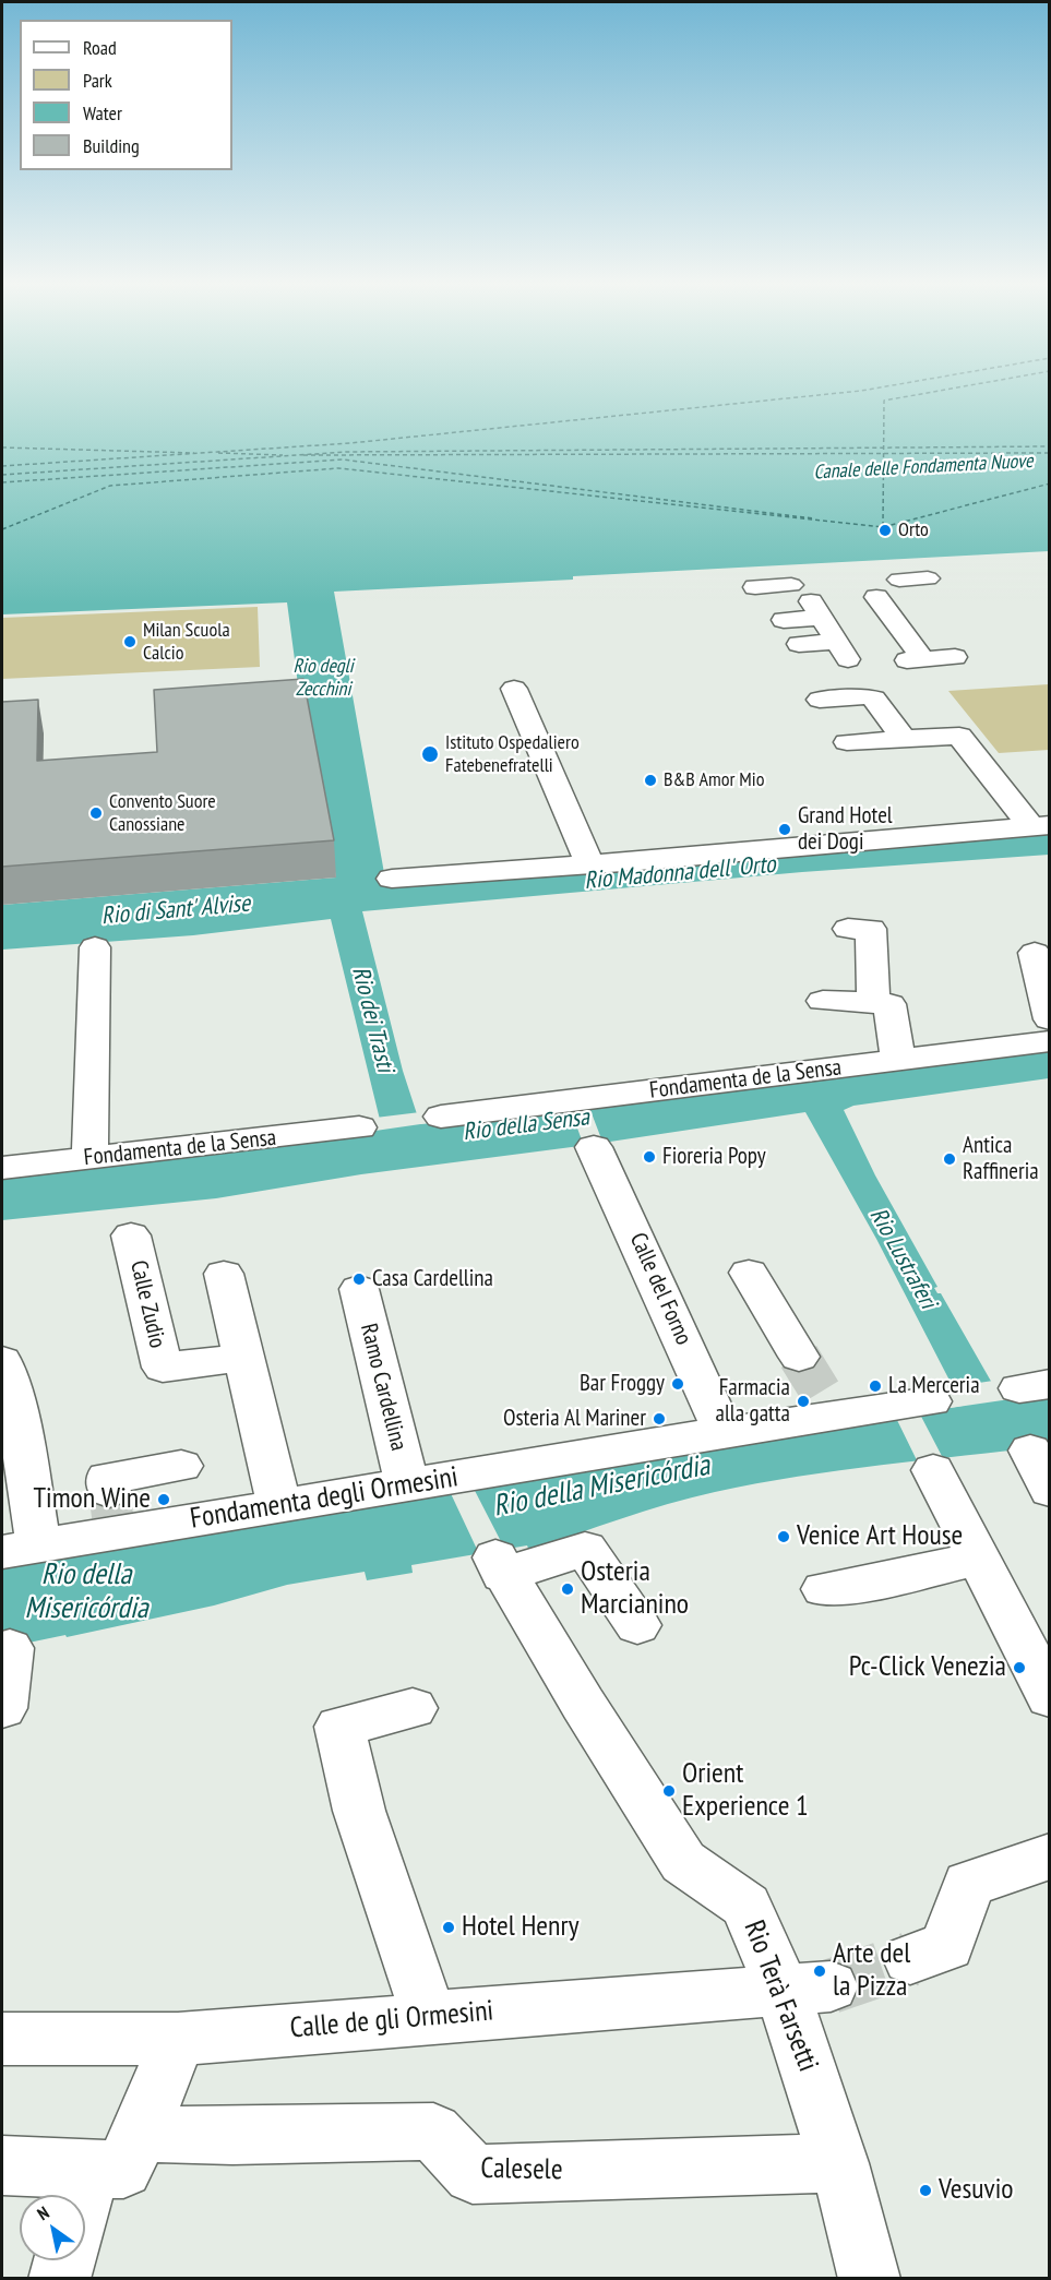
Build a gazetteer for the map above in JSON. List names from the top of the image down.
{
  "streets": {
    "street": [
      "Fondamenta de la Sensa",
      "Calle del Forno",
      "Calle Zudio",
      "Ramo Cardellina",
      "Fondamenta degli Ormesini",
      "Rio Terà Farsetti",
      "Calle de gli Ormesini",
      "Calesele"
    ]
  },
  "crossings": [
    ["Calle del Forno", "Fondamenta degli Ormesini"],
    ["Ramo Cardellina", "Fondamenta degli Ormesini"],
    ["Rio Terà Farsetti", "Calle de gli Ormesini"],
    ["Rio Terà Farsetti", "Calesele"]
  ],
  "water": [
    "Canale delle Fondamenta Nuove",
    "Rio degli Zecchini",
    "Rio Madonna dell' Orto",
    "Rio di Sant' Alvise",
    "Rio dei Trasti",
    "Rio della Sensa",
    "Rio Lustraferi",
    "Rio della Misericórdia"
  ],
  "places": [
    "Orto",
    "Milan Scuola Calcio",
    "Istituto Ospedaliero Fatebenefratelli",
    "B&B Amor Mio",
    "Convento Suore Canossiane",
    "Grand Hotel dei Dogi",
    "Fioreria Popy",
    "Antica Raffineria",
    "Casa Cardellina",
    "Bar Froggy",
    "La Merceria",
    "Farmacia alla gatta",
    "Osteria Al Mariner",
    "Timon Wine",
    "Venice Art House",
    "Osteria Marcianino",
    "Pc-Click Venezia",
    "Orient Experience 1",
    "Hotel Henry",
    "Arte del la Pizza",
    "Vesuvio"
  ],
  "legend": [
    "Road",
    "Park",
    "Water",
    "Building"
  ],
  "north": "top left"
}
